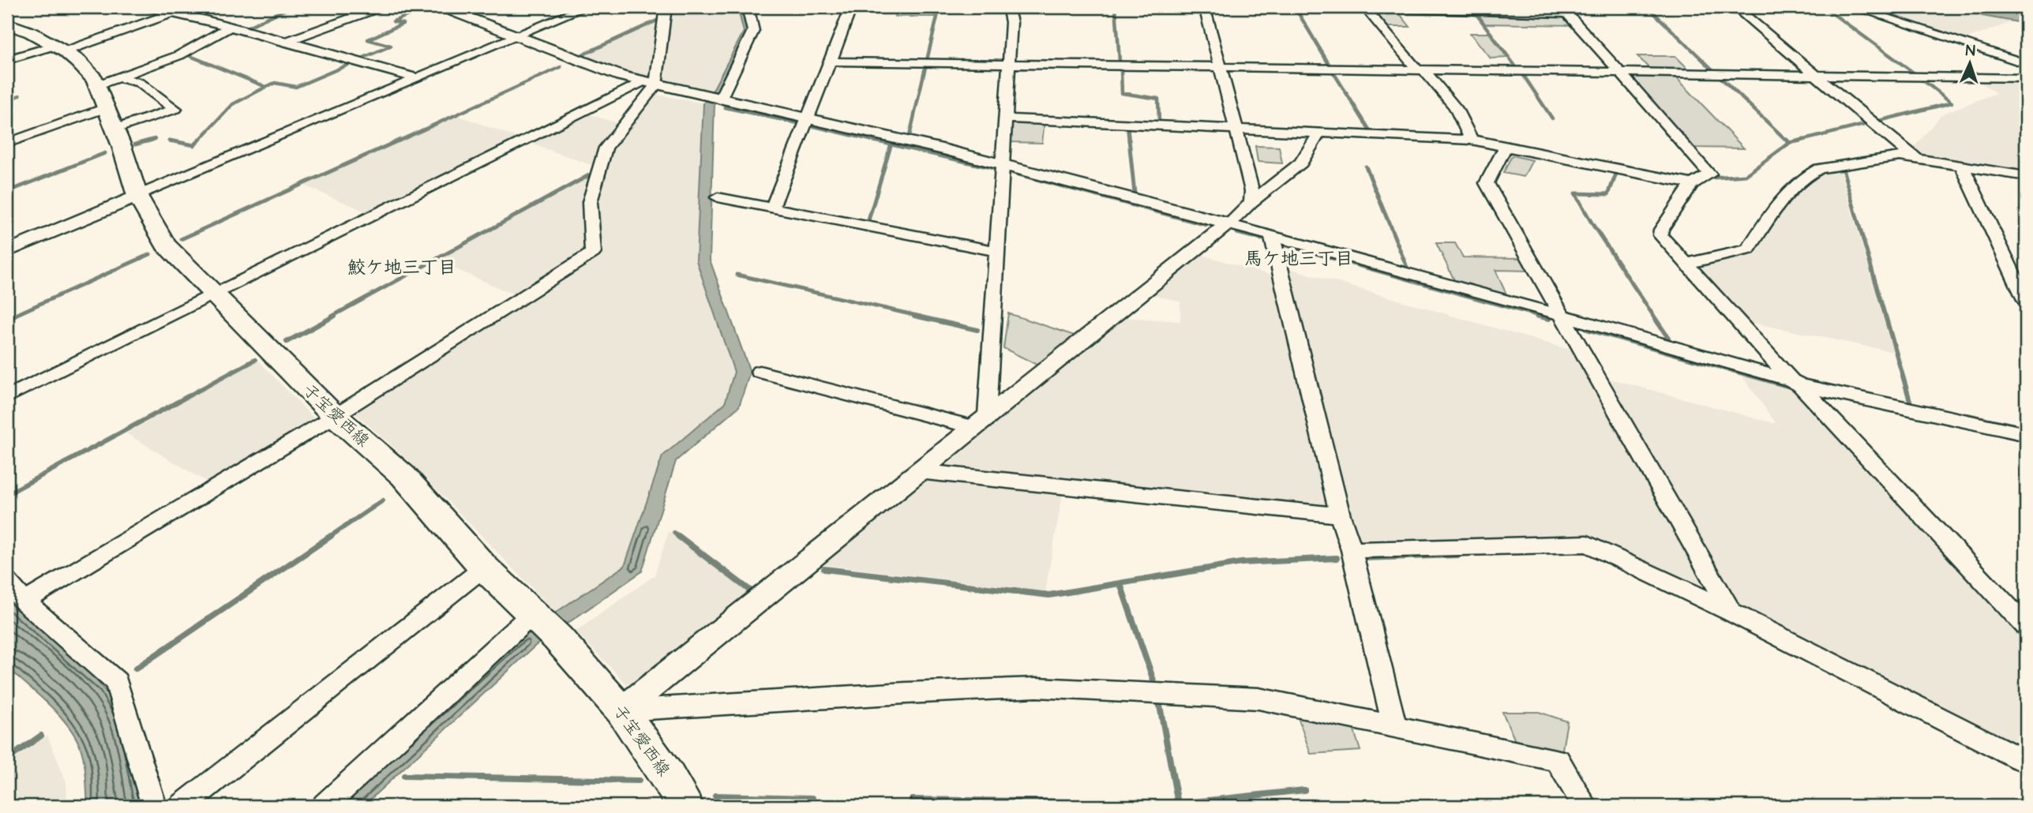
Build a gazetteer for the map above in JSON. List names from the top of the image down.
{
  "streets": {
    "main road": ["子宝愛西線"]
  },
  "districts": ["馬ケ地三丁目", "鮫ケ地三丁目"],
  "north": "top"
}
